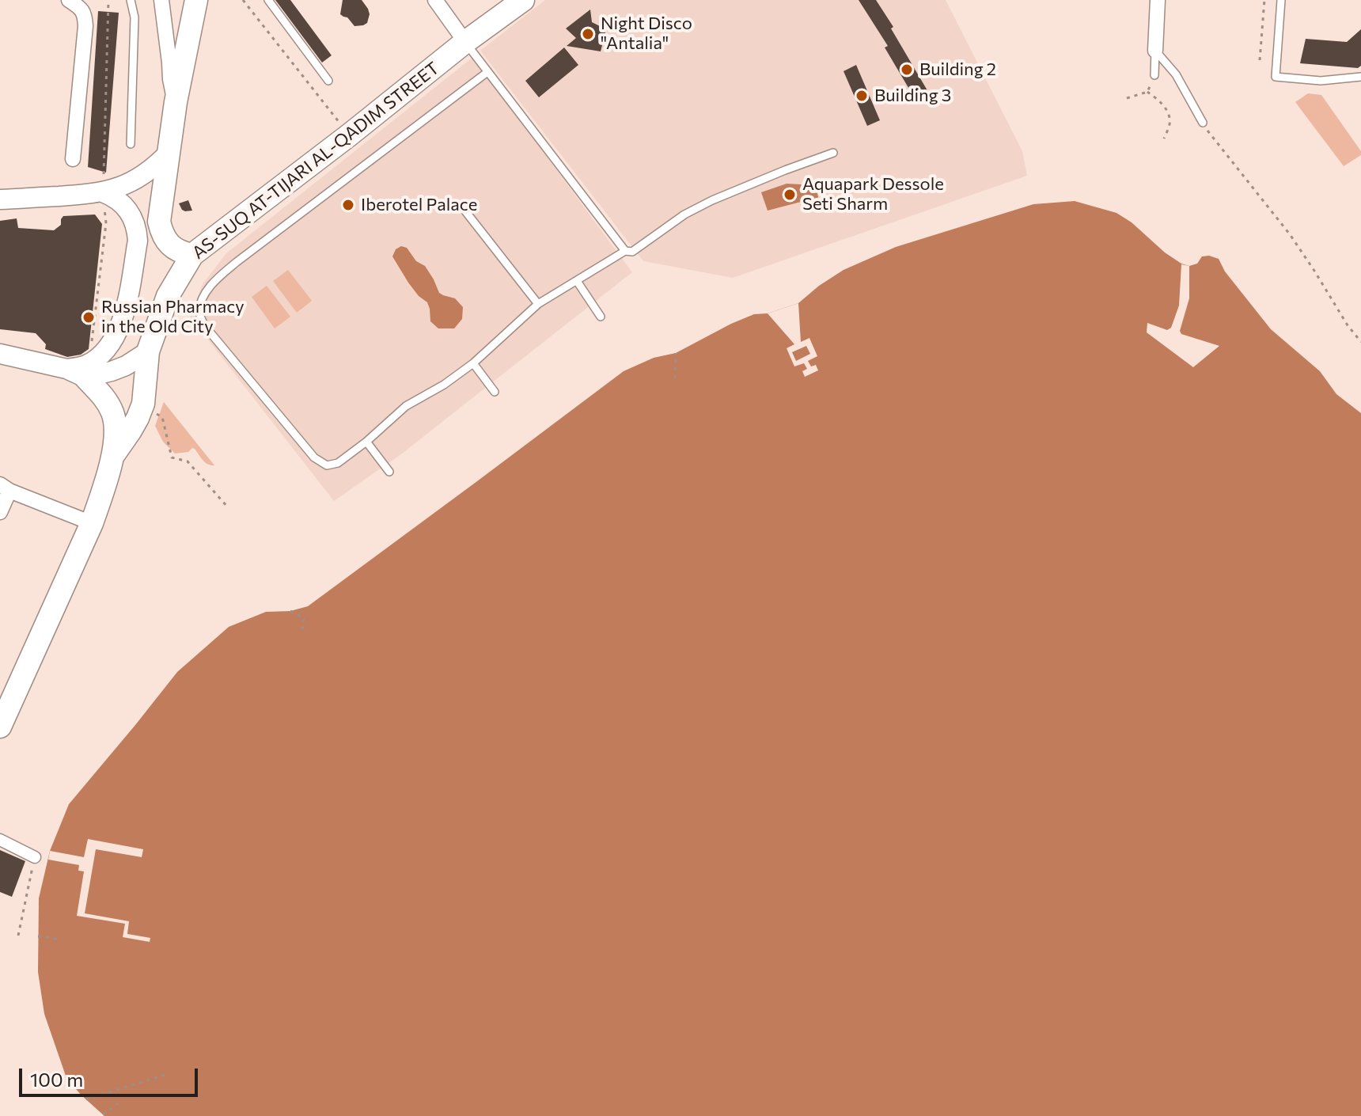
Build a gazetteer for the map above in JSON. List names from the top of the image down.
{
  "streets": {
    "main road": ["AS-SUQ AT-TIJARI AL-QADIM STREET"]
  },
  "places": [
    "Night Disco \"Antalia\"",
    "Building 2",
    "Building 3",
    "Aquapark Dessole Seti Sharm",
    "Iberotel Palace",
    "Russian Pharmacy in the Old City"
  ],
  "scale_bar": "100 m"
}
